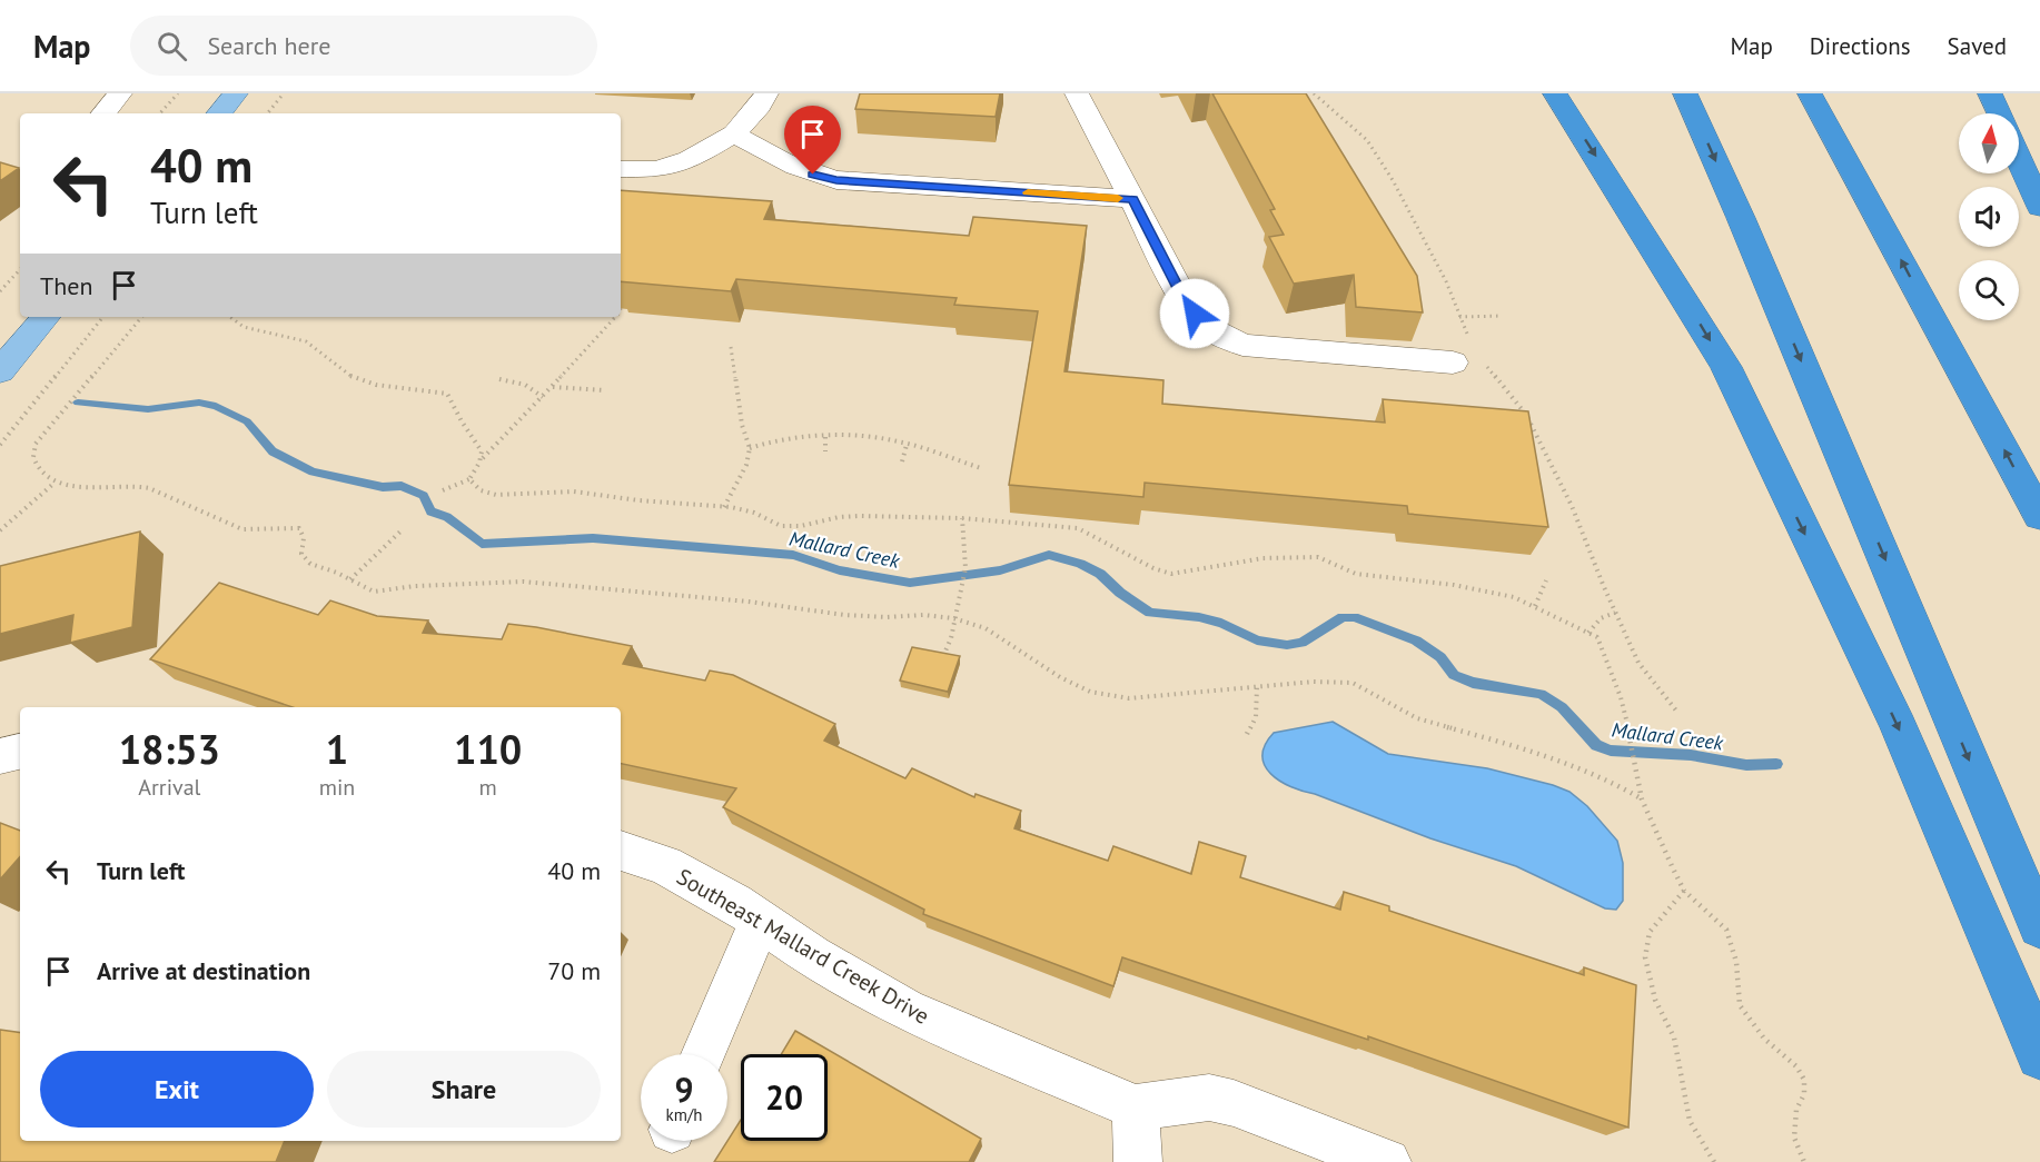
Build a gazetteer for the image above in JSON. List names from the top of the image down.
{
  "streets": {
    "street": ["Southeast Mallard Creek Drive"]
  },
  "water": ["Mallard Creek"],
  "north": "top",
  "page": {
    "header": "Map",
    "search": "Search here",
    "nav": ["Map", "Directions", "Saved"],
    "turn": ["40 m", "Turn left"],
    "then": "Then",
    "eta": [
      "18:53",
      "Arrival",
      "1",
      "min",
      "110",
      "m"
    ],
    "list": [
      {
        "name": "Turn left",
        "value": "40 m"
      },
      {
        "name": "Arrive at destination",
        "value": "70 m"
      }
    ],
    "buttons": ["Exit", "Share"],
    "speed": "9 km/h",
    "limit": "20"
  }
}
